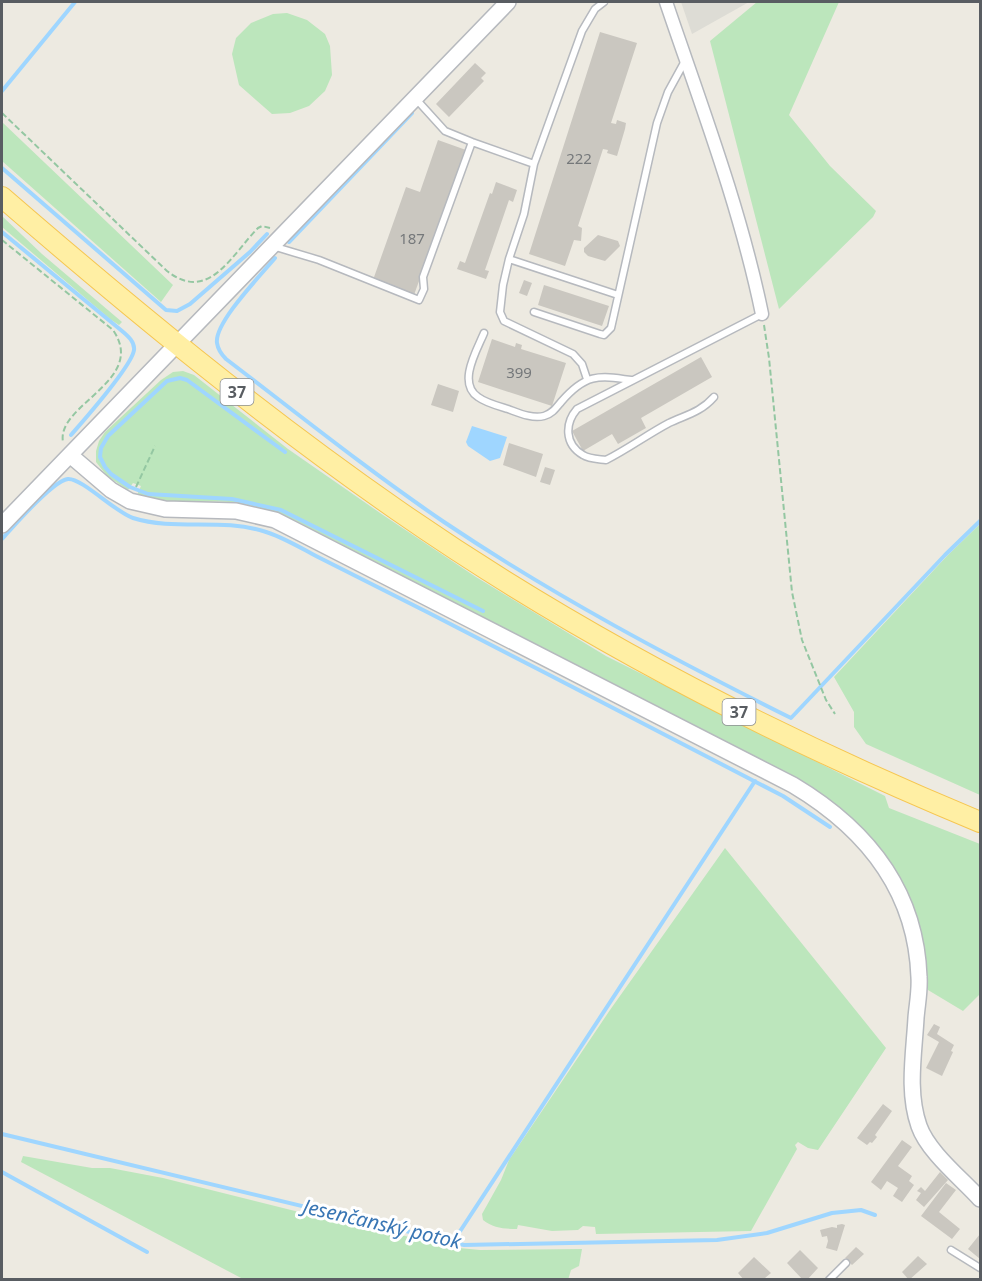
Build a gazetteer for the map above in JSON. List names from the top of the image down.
{
  "streets": {
    "main road": ["37"]
  },
  "water": ["Jesenčanský potok"],
  "house_numbers": ["222", "187", "399"]
}
